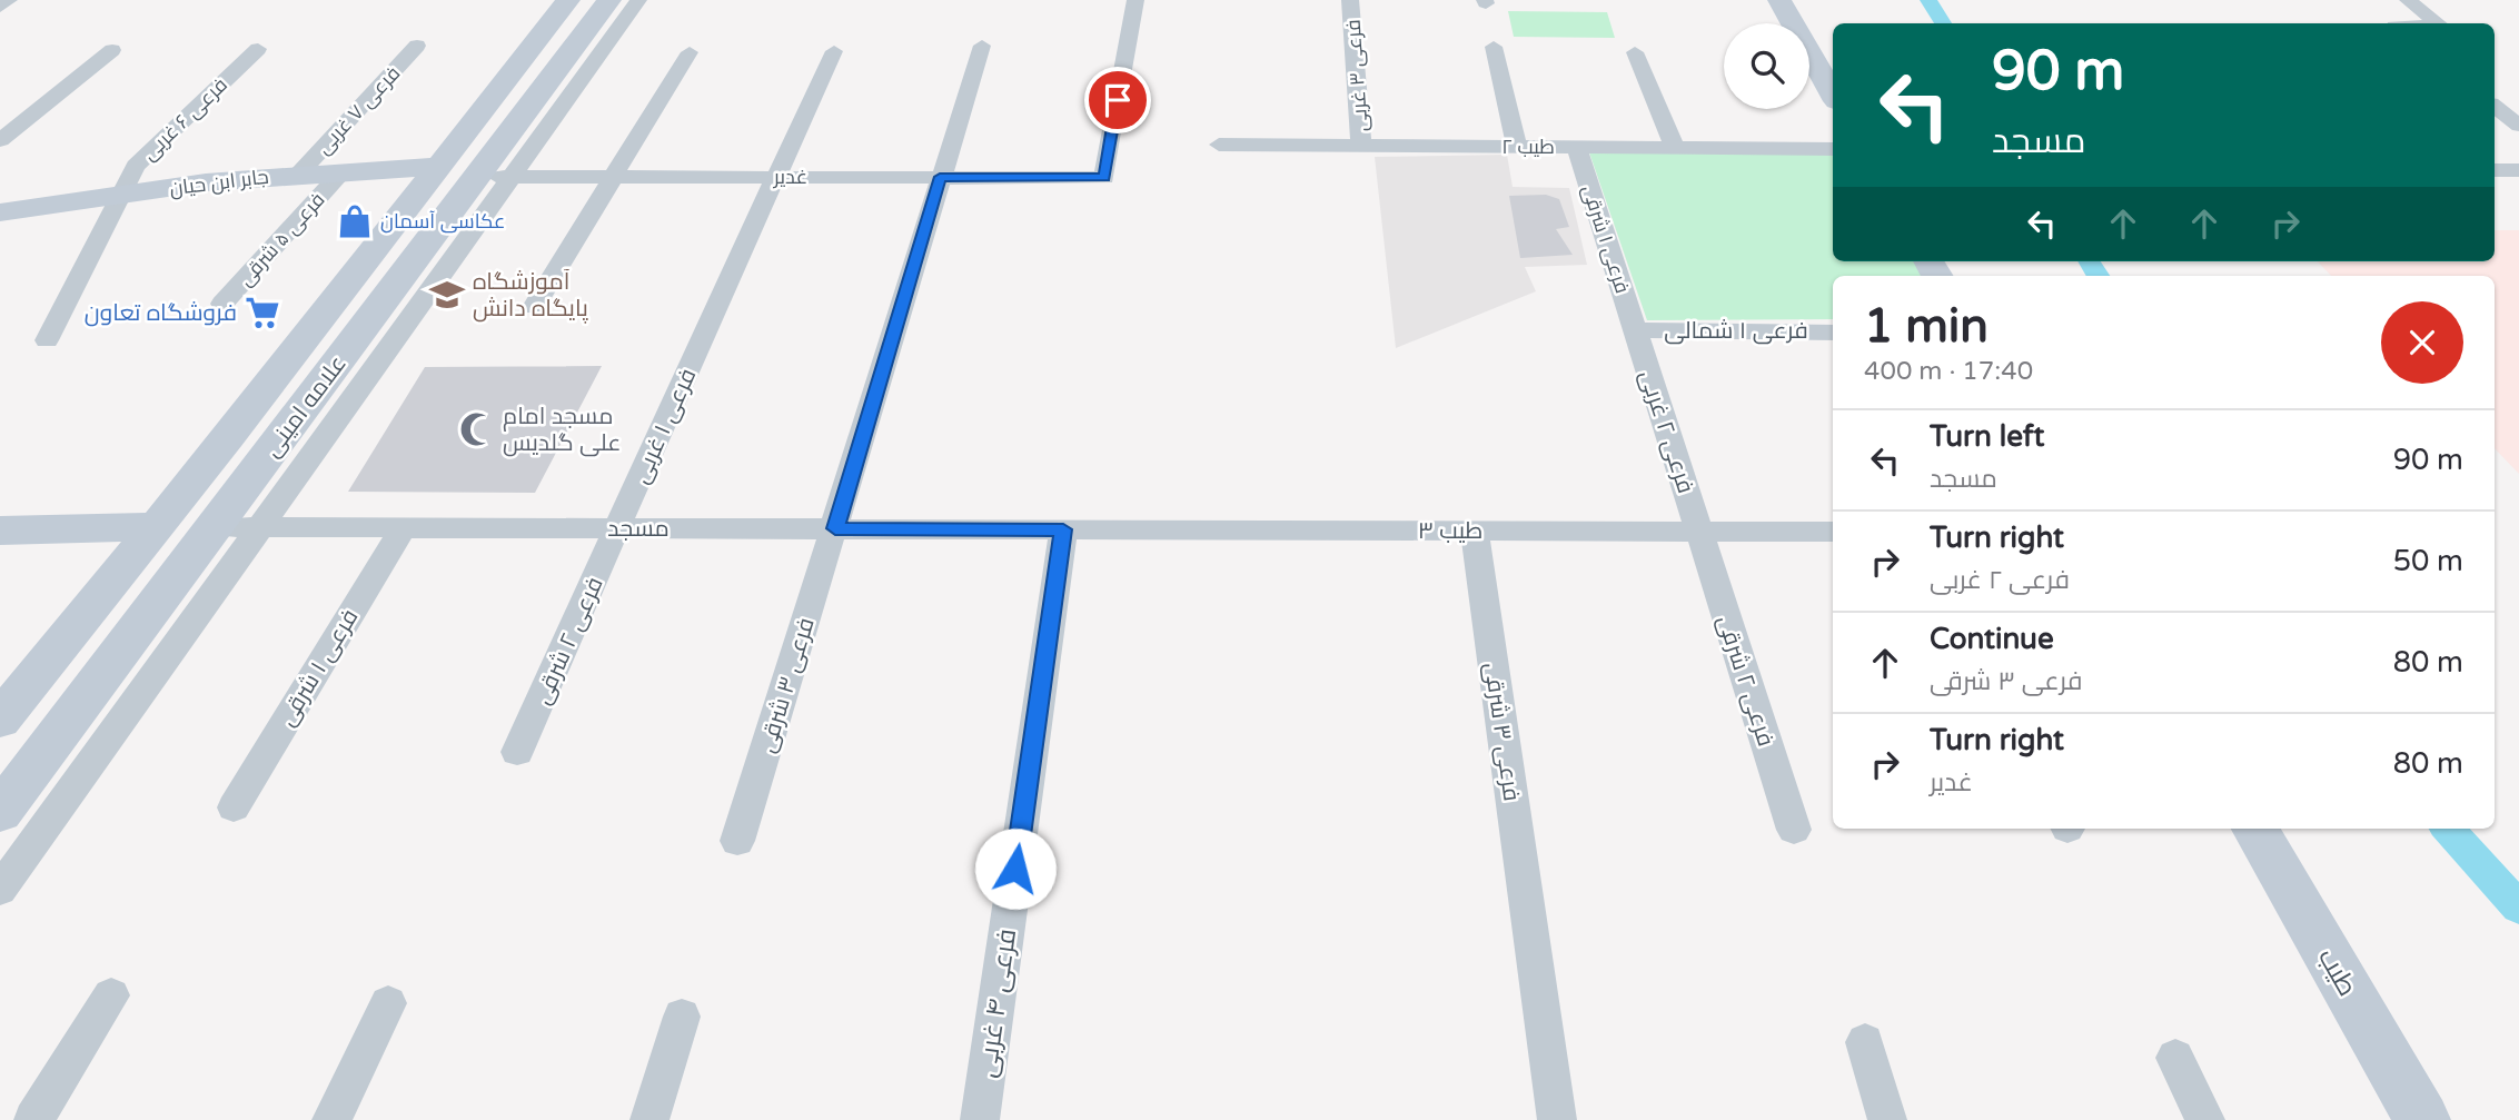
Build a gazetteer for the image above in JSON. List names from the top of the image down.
{
  "streets": {
    "main road": ["جابر ابن حیان", "علامه امینی", "طیب"],
    "street": [
      "فرعی ۳ غربی",
      "فرعی ۷ غربی",
      "فرعی ۶ غربی",
      "طیب ۲",
      "غدیر",
      "فرعی ۵ شرقی",
      "فرعی ۱ شرقی",
      "فرعی ۱ شمالی",
      "فرعی ۱ غربی",
      "فرعی ۲ غربی",
      "مسجد",
      "طیب ۳",
      "فرعی ۲ شرقی",
      "فرعی ۳ شرقی",
      "فرعی ۴ غربی"
    ]
  },
  "crossings": [
    ["فرعی ۳ غربی", "طیب ۲"],
    ["فرعی ۷ غربی", "جابر ابن حیان"],
    ["فرعی ۶ غربی", "جابر ابن حیان"],
    ["طیب ۲", "فرعی ۱ شرقی"],
    ["غدیر", "علامه امینی"],
    ["غدیر", "فرعی ۱ غربی"],
    ["جابر ابن حیان", "فرعی ۵ شرقی"],
    ["جابر ابن حیان", "علامه امینی"],
    ["فرعی ۱ شرقی", "فرعی ۱ شمالی"],
    ["فرعی ۱ شرقی", "فرعی ۲ غربی"],
    ["فرعی ۱ شرقی", "مسجد"],
    ["فرعی ۱ شمالی", "فرعی ۲ غربی"],
    ["علامه امینی", "مسجد"],
    ["فرعی ۱ غربی", "مسجد"],
    ["فرعی ۱ غربی", "فرعی ۲ شرقی"],
    ["فرعی ۲ غربی", "طیب ۳"],
    ["فرعی ۲ غربی", "فرعی ۲ شرقی"],
    ["مسجد", "طیب ۳"],
    ["مسجد", "فرعی ۲ شرقی"],
    ["مسجد", "فرعی ۳ شرقی"],
    ["مسجد", "فرعی ۴ غربی"],
    ["طیب ۳", "فرعی ۲ شرقی"],
    ["طیب ۳", "فرعی ۳ شرقی"],
    ["طیب ۳", "فرعی ۴ غربی"]
  ],
  "places": {
    "shop": ["عکاسی آسمان"],
    "school or university": ["آموزشگاه پایگاه دانش"],
    "supermarket": ["فروشگاه تعاون"],
    "mosque": ["مسجد امام علی گلدیس"]
  },
  "page": {
    "turn": ["90 m", "مسجد"],
    "heading": ["1 min", "400 m · 17:40"],
    "list": [
      {
        "name": "Turn left",
        "note": "مسجد",
        "value": "90 m"
      },
      {
        "name": "Turn right",
        "note": "فرعی ۲ غربی",
        "value": "50 m"
      },
      {
        "name": "Continue",
        "note": "فرعی ۳ شرقی",
        "value": "80 m"
      },
      {
        "name": "Turn right",
        "note": "غدیر",
        "value": "80 m"
      }
    ]
  }
}
